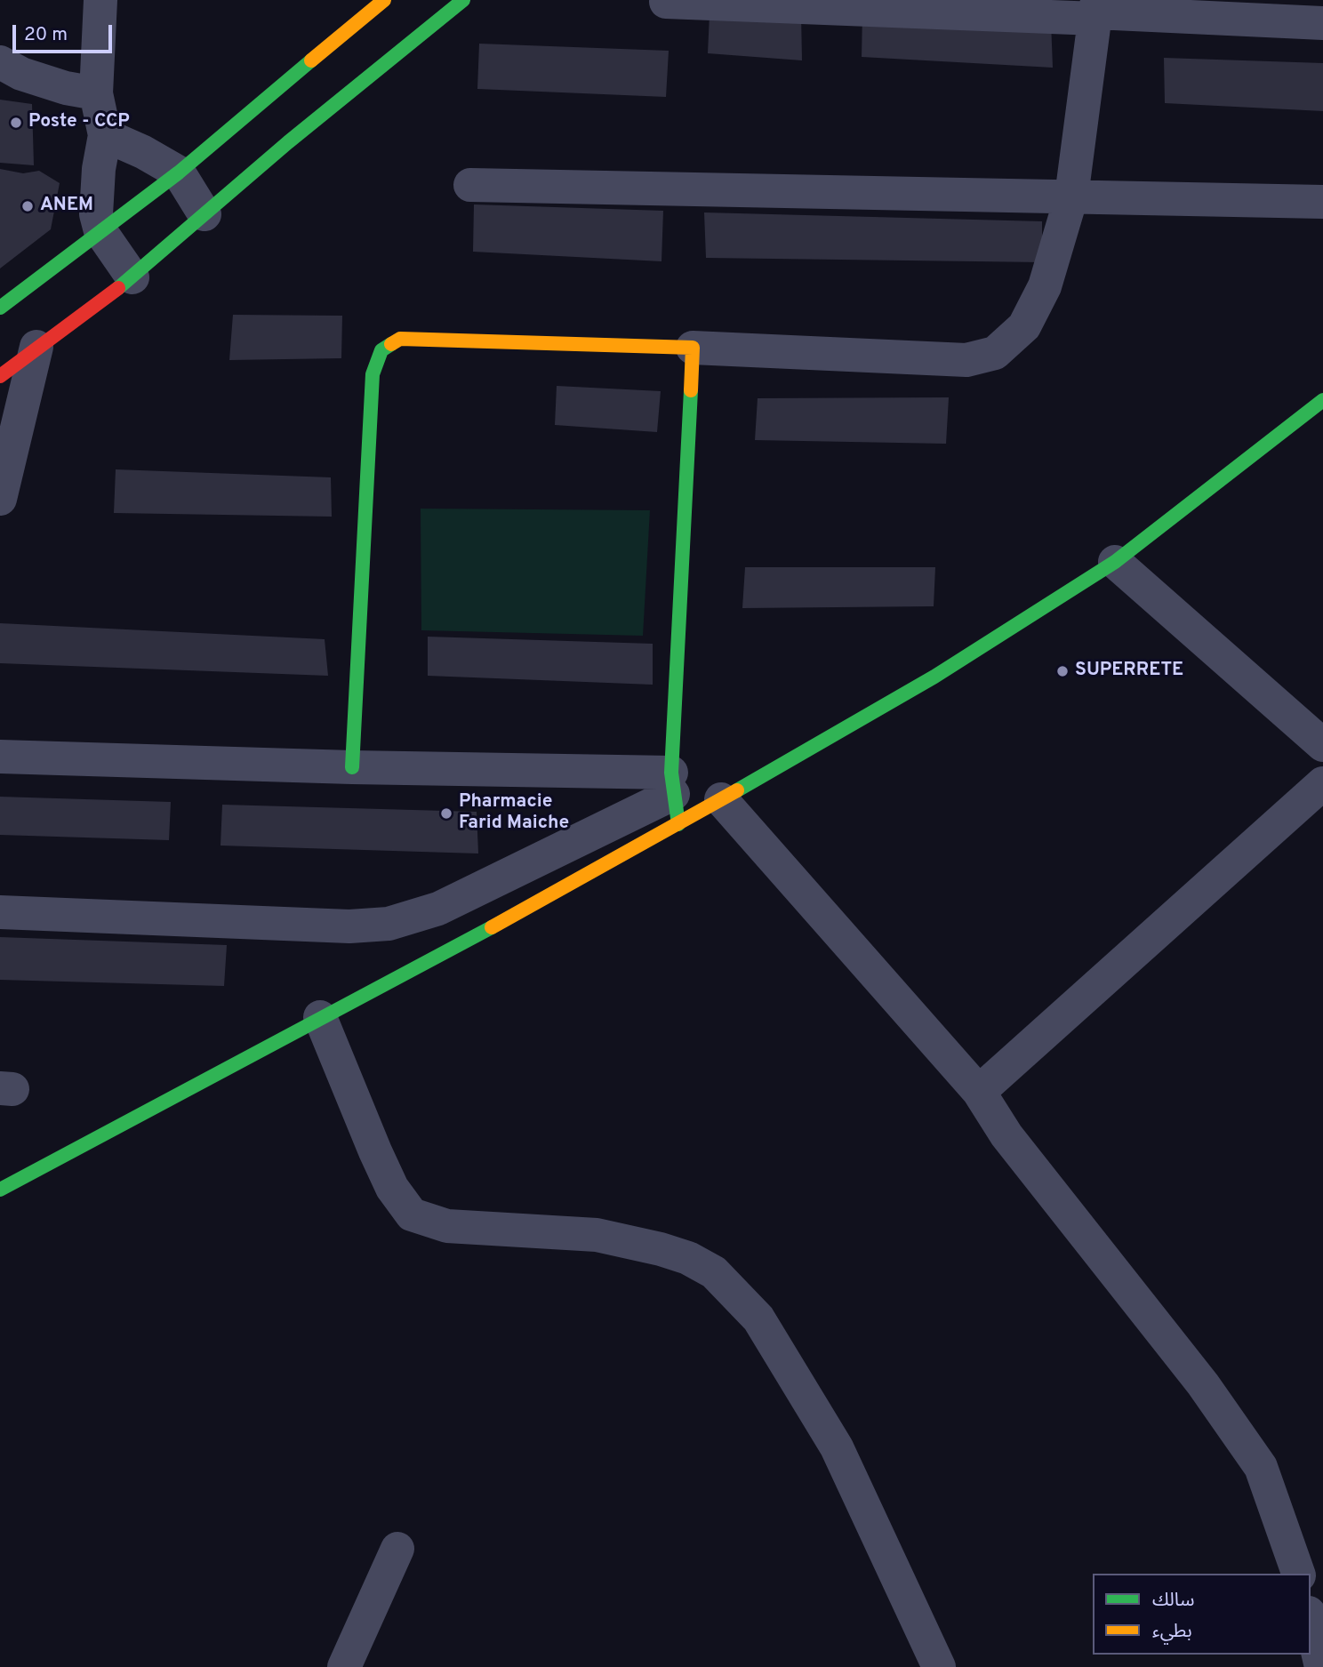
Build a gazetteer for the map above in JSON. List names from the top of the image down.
{
  "places": [
    "Poste - CCP",
    "ANEM",
    "SUPERRETE",
    "Pharmacie Farid Maiche"
  ],
  "legend": ["سالك", "بطيء"],
  "scale_bar": "20 m"
}
